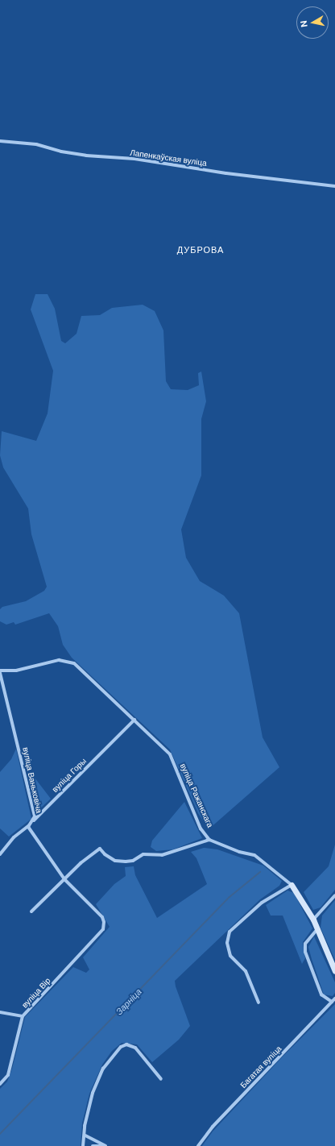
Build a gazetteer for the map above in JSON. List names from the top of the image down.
{
  "streets": {
    "street": [
      "Лапенкаўская вуліца",
      "вуліца Горы",
      "вуліца Ваньковіча",
      "вуліца Ражанскага",
      "вуліца Вір",
      "Багатая вуліца"
    ]
  },
  "crossings": [
    ["вуліца Горы", "вуліца Ваньковіча"],
    ["вуліца Горы", "вуліца Ражанскага"],
    ["вуліца Ваньковіча", "вуліца Ражанскага"]
  ],
  "districts": ["ДУБРОВА"],
  "water": ["Зарніца"],
  "north": "left"
}
